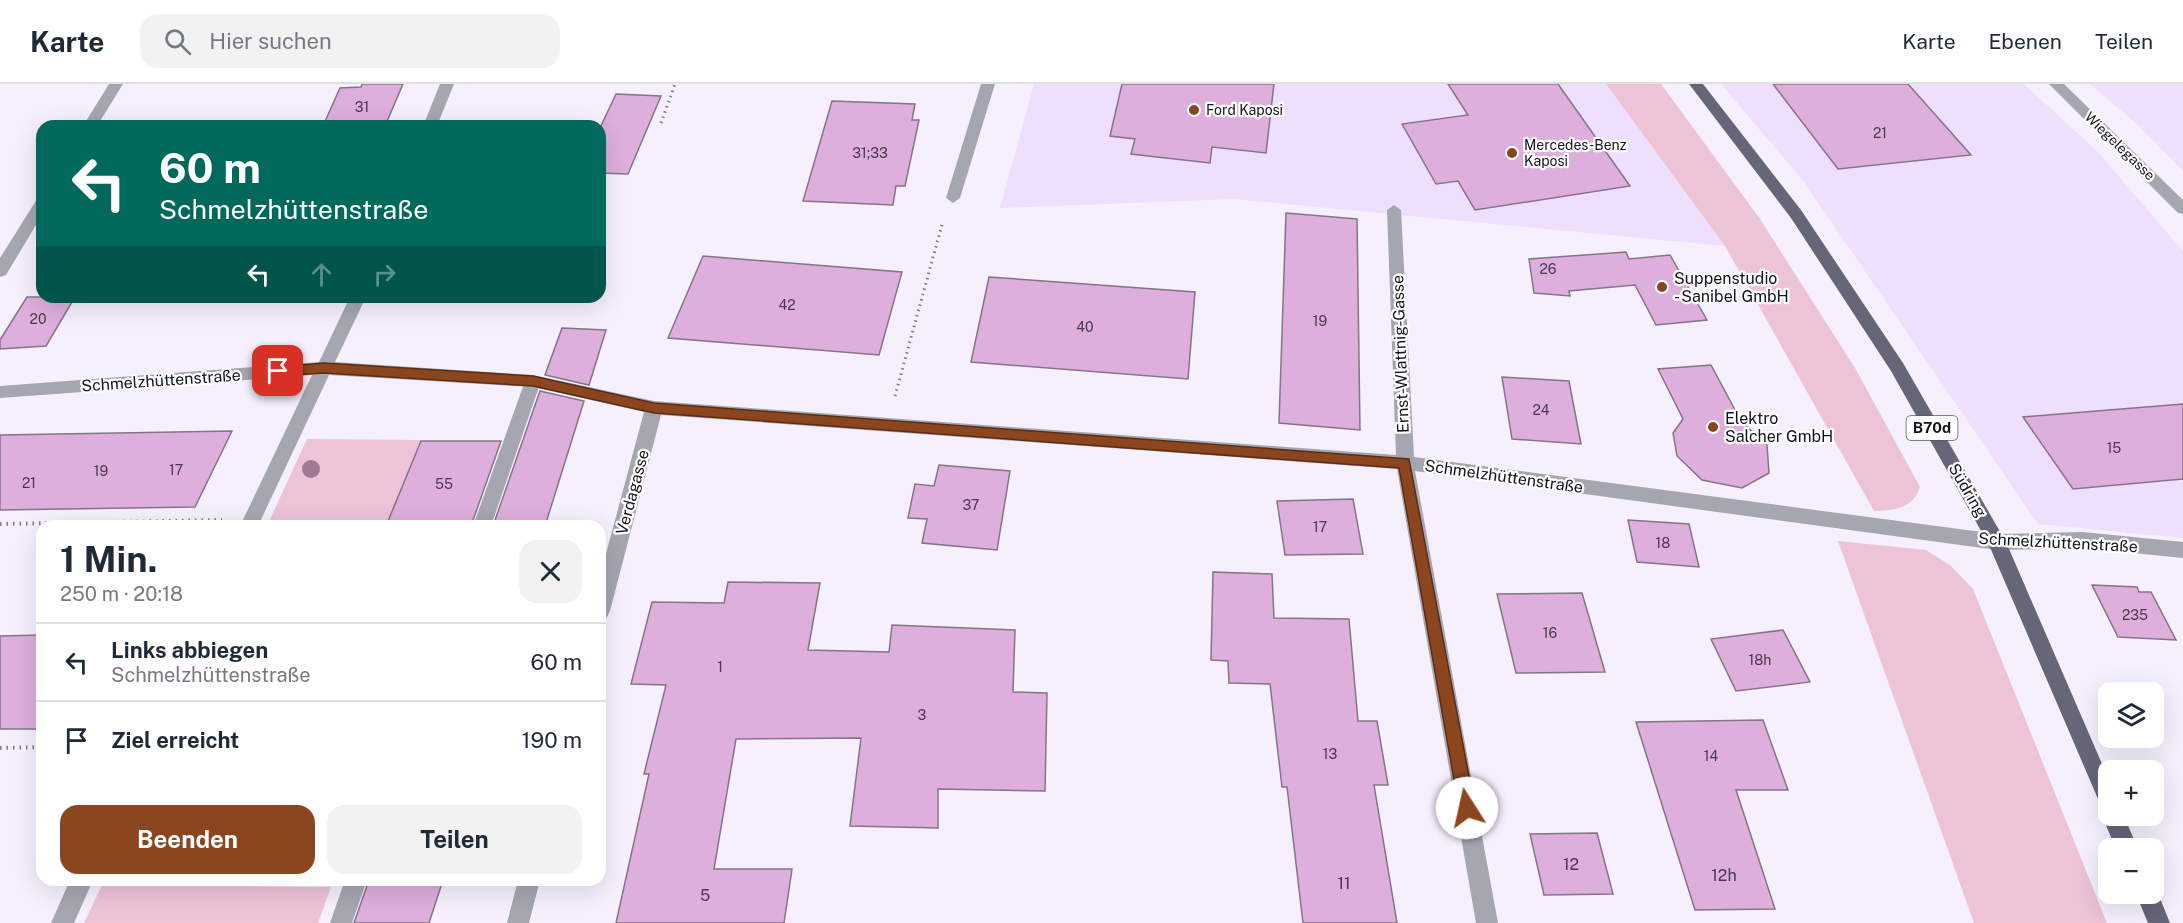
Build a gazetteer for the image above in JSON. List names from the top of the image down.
{
  "streets": {
    "main road": ["B70d", "Südring"],
    "street": [
      "Wiegelegasse",
      "Ernst-Wlattnig-Gasse",
      "Schmelzhüttenstraße",
      "Verdagasse"
    ]
  },
  "crossings": [
    ["Ernst-Wlattnig-Gasse", "Schmelzhüttenstraße"],
    ["Schmelzhüttenstraße", "Südring"],
    ["Schmelzhüttenstraße", "Verdagasse"]
  ],
  "places": [
    "Ford Kaposi",
    "Mercedes-Benz Kaposi",
    "Suppenstudio - Sanibel GmbH",
    "Elektro Salcher GmbH"
  ],
  "house_numbers": [
    "31",
    "21",
    "31;33",
    "26",
    "42",
    "20",
    "19",
    "40",
    "24",
    "15",
    "17",
    "19",
    "21",
    "55",
    "37",
    "17",
    "18",
    "235",
    "16",
    "18h",
    "1",
    "3",
    "13",
    "14",
    "12",
    "12h",
    "11",
    "5"
  ],
  "page": {
    "header": "Karte",
    "search": "Hier suchen",
    "nav": ["Karte", "Ebenen", "Teilen"],
    "turn": ["60 m", "Schmelzhüttenstraße"],
    "heading": ["1 Min.", "250 m · 20:18"],
    "list": [
      {
        "name": "Links abbiegen",
        "note": "Schmelzhüttenstraße",
        "value": "60 m"
      },
      {
        "name": "Ziel erreicht",
        "value": "190 m"
      }
    ],
    "map_buttons": ["+", "−"],
    "buttons": ["Beenden", "Teilen"]
  }
}
